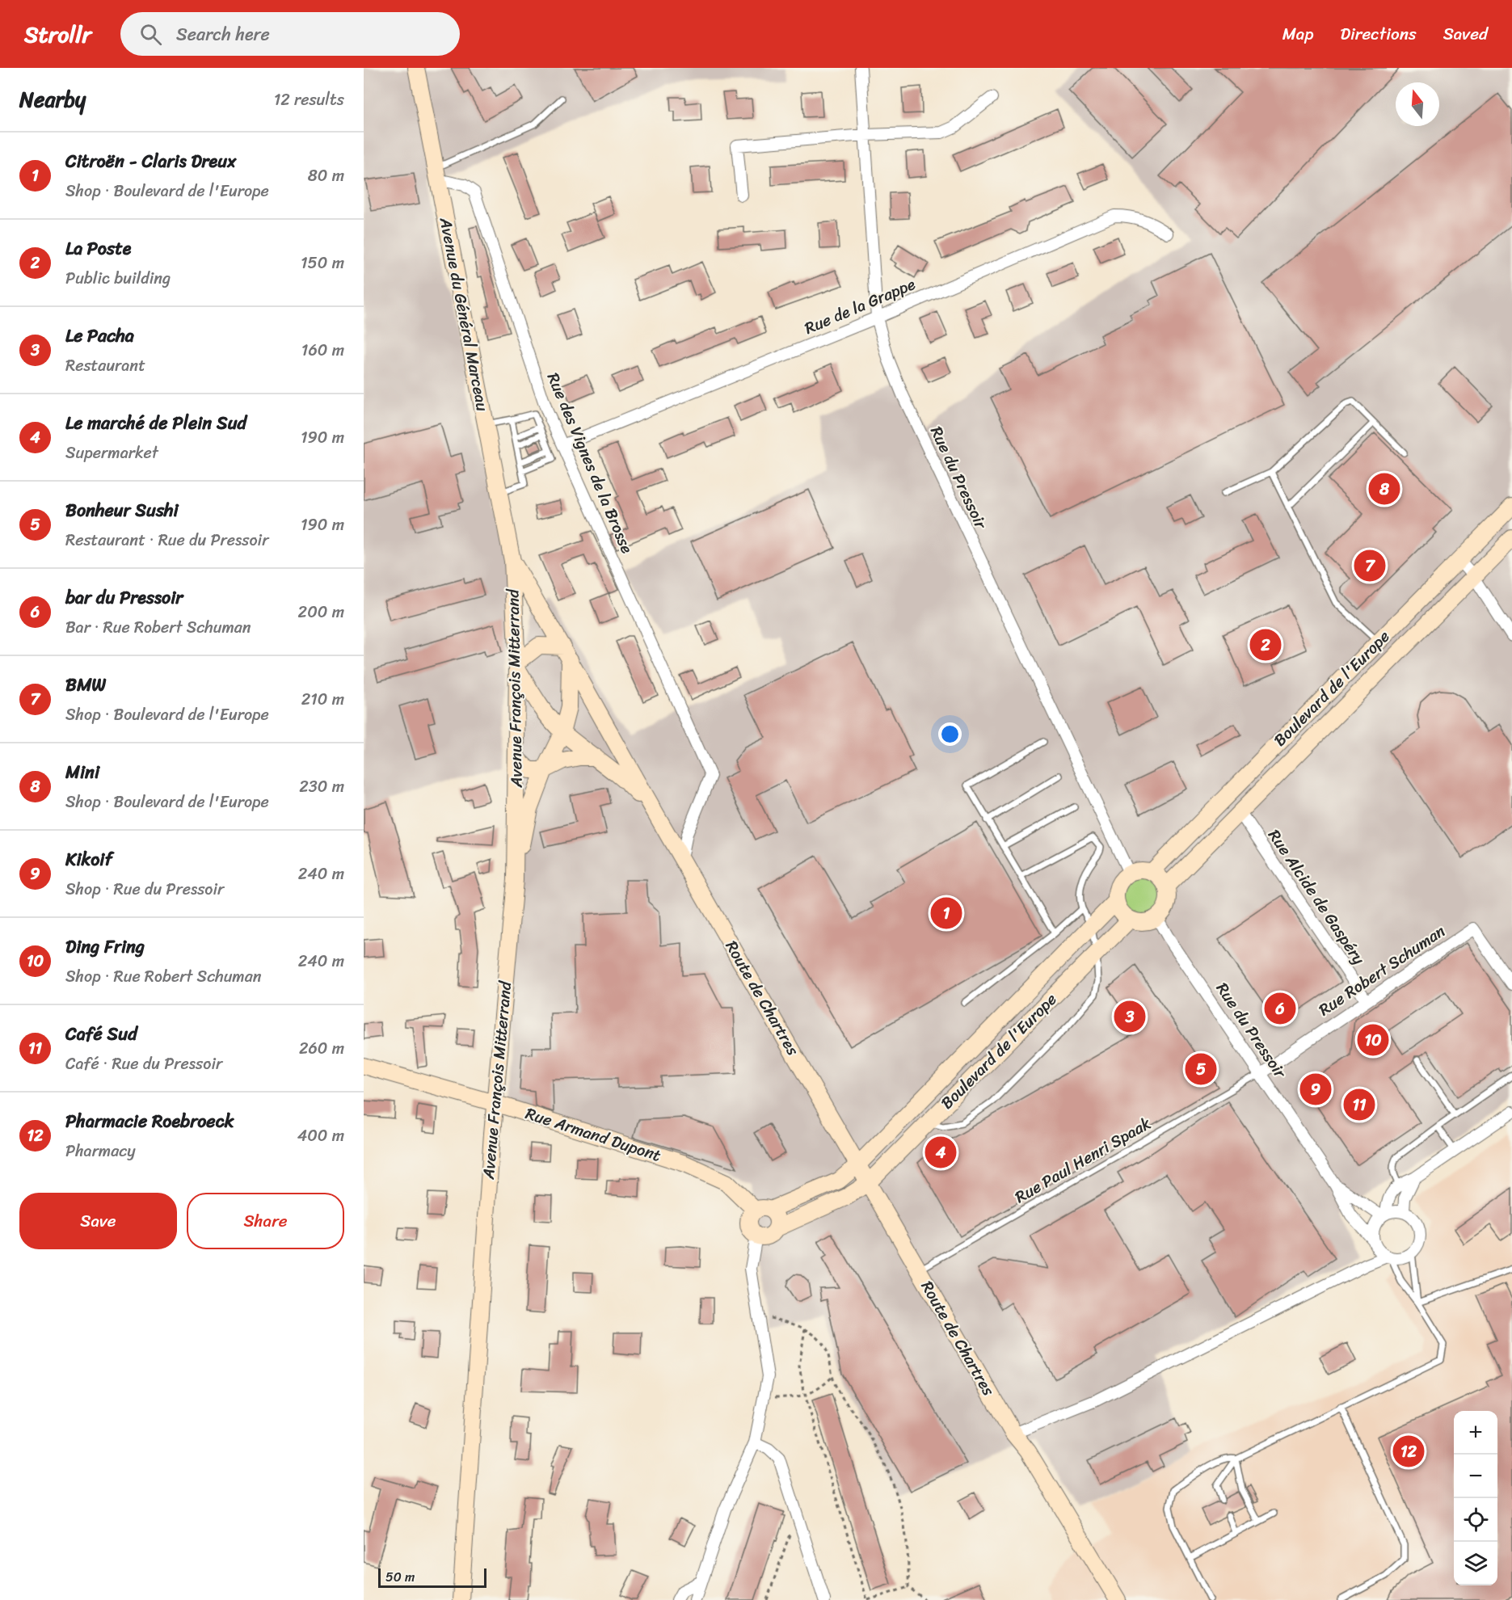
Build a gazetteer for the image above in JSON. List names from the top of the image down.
{
  "streets": {
    "main road": [
      "Avenue du Général Marceau",
      "Avenue François Mitterrand",
      "Boulevard de l'Europe",
      "Route de Chartres",
      "Rue Armand Dupont"
    ],
    "street": [
      "Rue de la Grappe",
      "Rue des Vignes de la Brosse",
      "Rue du Pressoir",
      "Rue Alcide de Gaspéry",
      "Rue Robert Schuman"
    ],
    "lane": ["Rue Paul Henri Spaak"]
  },
  "crossings": [
    ["Rue de la Grappe", "Rue des Vignes de la Brosse"],
    ["Rue de la Grappe", "Rue du Pressoir"],
    ["Avenue du Général Marceau", "Rue des Vignes de la Brosse"],
    ["Avenue du Général Marceau", "Avenue François Mitterrand"],
    ["Avenue du Général Marceau", "Route de Chartres"],
    ["Rue des Vignes de la Brosse", "Route de Chartres"],
    ["Rue du Pressoir", "Boulevard de l'Europe"],
    ["Rue du Pressoir", "Rue Robert Schuman"],
    ["Rue du Pressoir", "Rue Paul Henri Spaak"],
    ["Avenue François Mitterrand", "Route de Chartres"],
    ["Avenue François Mitterrand", "Rue Armand Dupont"],
    ["Boulevard de l'Europe", "Rue Alcide de Gaspéry"],
    ["Boulevard de l'Europe", "Route de Chartres"],
    ["Rue Alcide de Gaspéry", "Rue Robert Schuman"],
    ["Rue Robert Schuman", "Rue Paul Henri Spaak"],
    ["Route de Chartres", "Rue Paul Henri Spaak"]
  ],
  "scale_bar": "50 m",
  "north": "top",
  "page": {
    "header": "Strollr",
    "search": "Search here",
    "nav": ["Map", "Directions", "Saved"],
    "heading": ["Nearby", "12 results"],
    "list": [
      {
        "mark": "1",
        "name": "Citroën - Claris Dreux",
        "note": "Shop · Boulevard de l'Europe",
        "value": "80 m"
      },
      {
        "mark": "2",
        "name": "La Poste",
        "note": "Public building",
        "value": "150 m"
      },
      {
        "mark": "3",
        "name": "Le Pacha",
        "note": "Restaurant",
        "value": "160 m"
      },
      {
        "mark": "4",
        "name": "Le marché de Plein Sud",
        "note": "Supermarket",
        "value": "190 m"
      },
      {
        "mark": "5",
        "name": "Bonheur Sushi",
        "note": "Restaurant · Rue du Pressoir",
        "value": "190 m"
      },
      {
        "mark": "6",
        "name": "bar du Pressoir",
        "note": "Bar · Rue Robert Schuman",
        "value": "200 m"
      },
      {
        "mark": "7",
        "name": "BMW",
        "note": "Shop · Boulevard de l'Europe",
        "value": "210 m"
      },
      {
        "mark": "8",
        "name": "Mini",
        "note": "Shop · Boulevard de l'Europe",
        "value": "230 m"
      },
      {
        "mark": "9",
        "name": "Kikoif",
        "note": "Shop · Rue du Pressoir",
        "value": "240 m"
      },
      {
        "mark": "10",
        "name": "Ding Fring",
        "note": "Shop · Rue Robert Schuman",
        "value": "240 m"
      },
      {
        "mark": "11",
        "name": "Café Sud",
        "note": "Café · Rue du Pressoir",
        "value": "260 m"
      },
      {
        "mark": "12",
        "name": "Pharmacie Roebroeck",
        "note": "Pharmacy",
        "value": "400 m"
      }
    ],
    "pins": [
      "8",
      "7",
      "2",
      "1",
      "6",
      "3",
      "10",
      "5",
      "9",
      "11",
      "4",
      "12"
    ],
    "buttons": ["Save", "Share"],
    "map_buttons": ["+", "−"],
    "scale": "50 m"
  }
}
